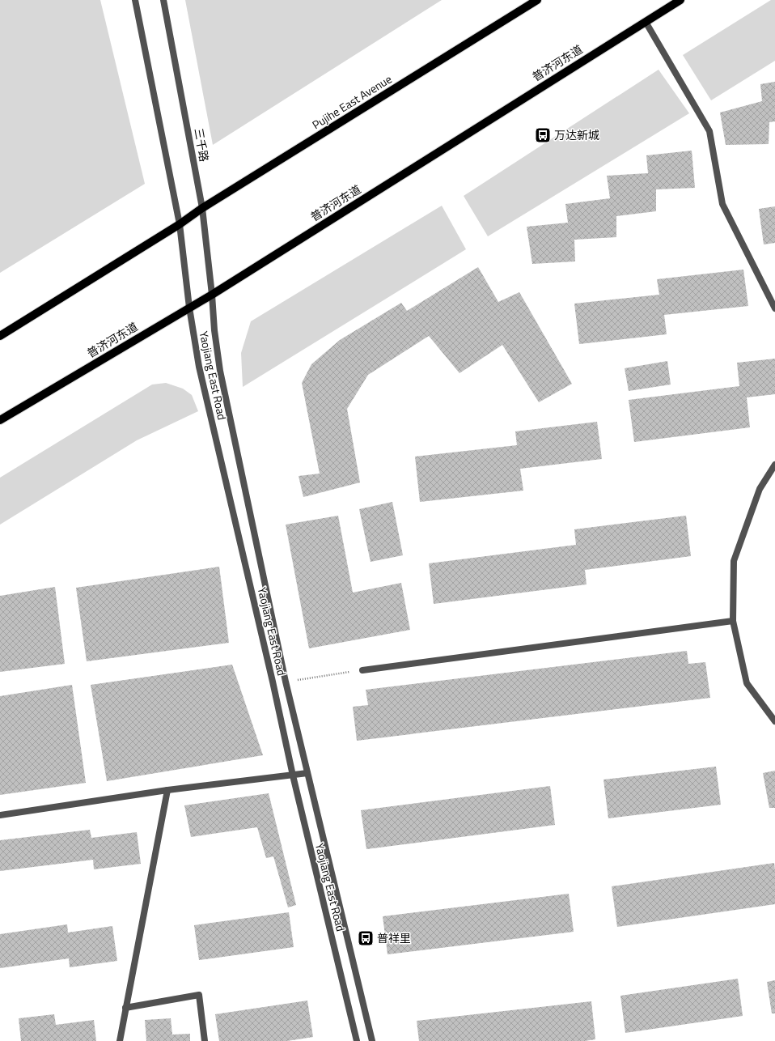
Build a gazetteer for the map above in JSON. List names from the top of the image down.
{
  "streets": {
    "main road": ["普济河东道", "Pujihe East Avenue"],
    "street": ["三千路", "Yaojiang East Road"]
  },
  "crossings": [
    ["普济河东道", "三千路"],
    ["普济河东道", "Yaojiang East Road"],
    ["Pujihe East Avenue", "三千路"],
    ["Pujihe East Avenue", "Yaojiang East Road"],
    ["三千路", "Yaojiang East Road"]
  ],
  "places": {
    "bus stop": ["万达新城", "普祥里"]
  }
}
